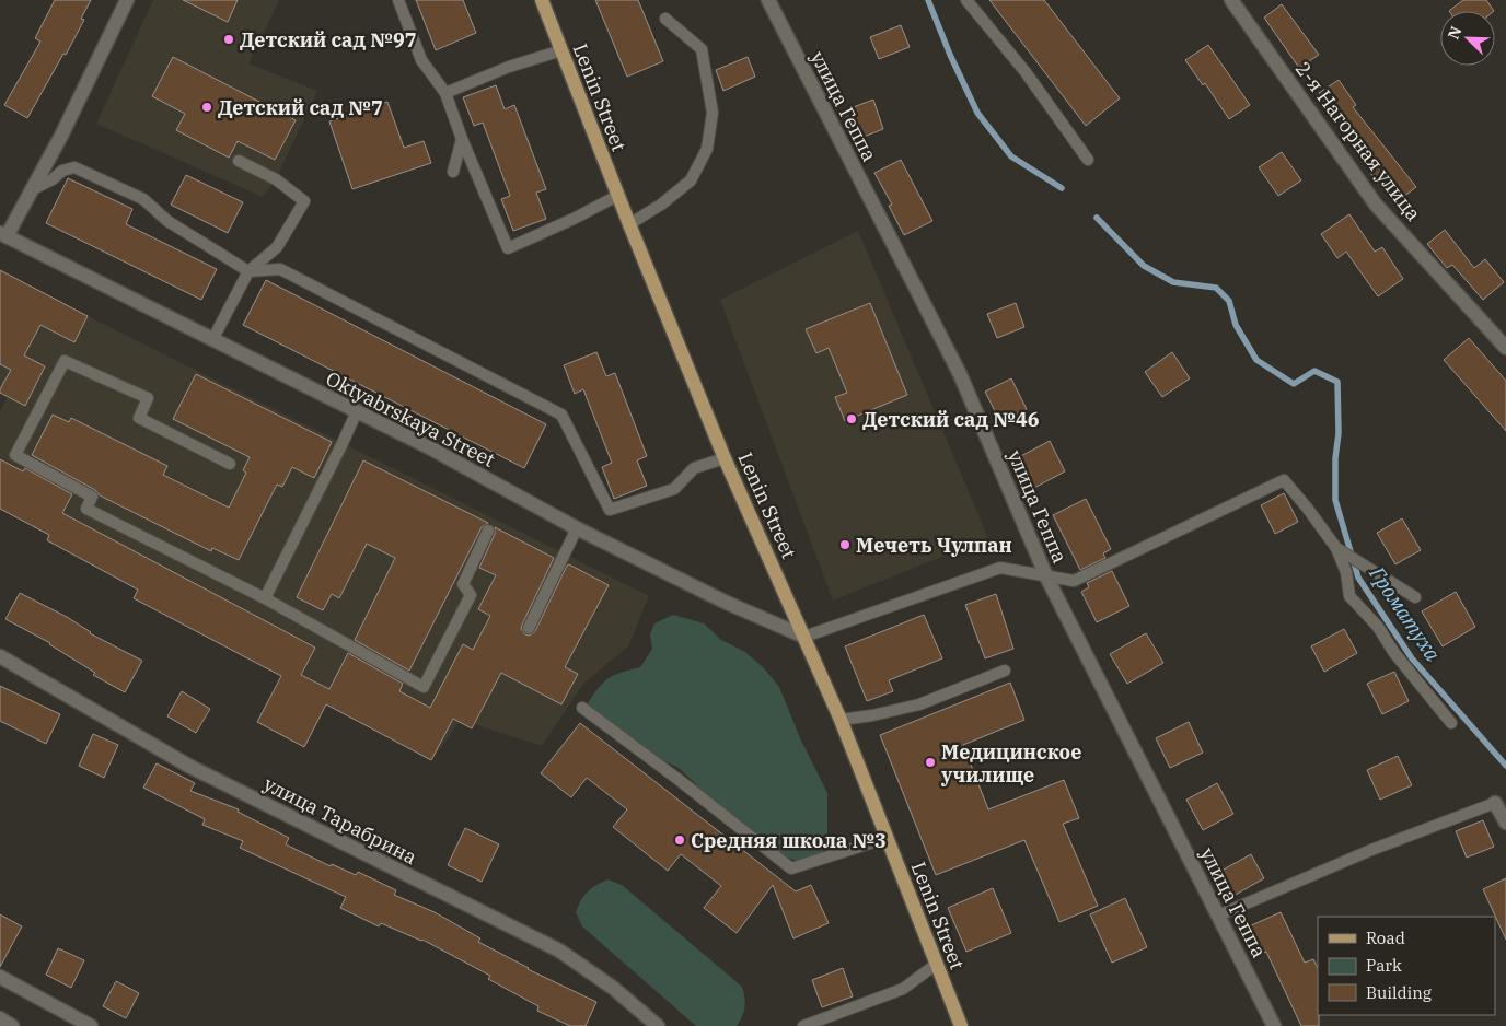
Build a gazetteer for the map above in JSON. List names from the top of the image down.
{
  "streets": {
    "main road": ["Lenin Street"],
    "street": [
      "улица Геппа",
      "2-я Нагорная улица",
      "Oktyabrskaya Street",
      "улица Тарабрина"
    ]
  },
  "crossings": [
    ["Lenin Street", "Oktyabrskaya Street"]
  ],
  "water": ["Громатуха"],
  "places": [
    "Детский сад №97",
    "Детский сад №7",
    "Детский сад №46",
    "Мечеть Чулпан",
    "Медицинское училище",
    "Средняя школа №3"
  ],
  "legend": ["Road", "Park", "Building"],
  "north": "top left"
}
